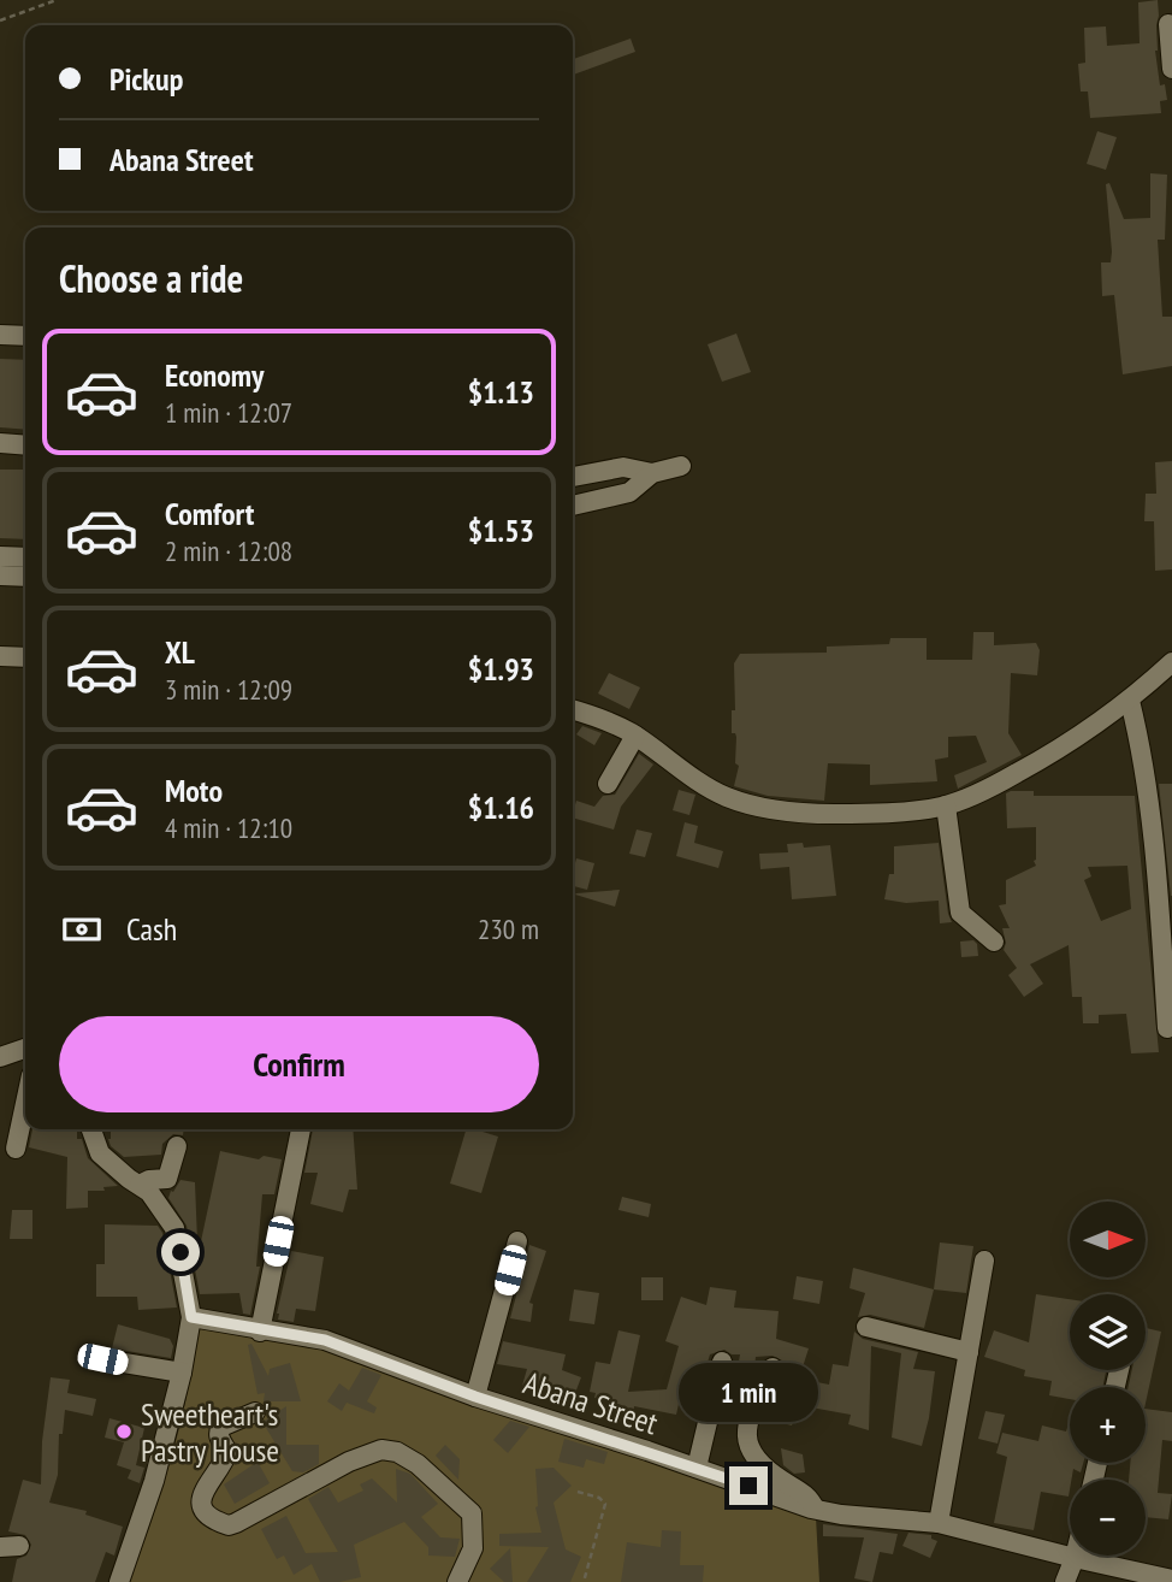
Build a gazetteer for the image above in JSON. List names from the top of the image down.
{
  "streets": {
    "street": ["Abana Street"]
  },
  "places": ["Sweetheart's Pastry House"],
  "north": "right",
  "page": {
    "banner": ["Pickup", "Abana Street"],
    "heading": "Choose a ride",
    "list": [
      {
        "name": "Economy",
        "note": "1 min · 12:07",
        "value": "$1.13"
      },
      {
        "name": "Comfort",
        "note": "2 min · 12:08",
        "value": "$1.53"
      },
      {
        "name": "XL",
        "note": "3 min · 12:09",
        "value": "$1.93"
      },
      {
        "name": "Moto",
        "note": "4 min · 12:10",
        "value": "$1.16"
      }
    ],
    "pay": ["Cash", "230 m"],
    "buttons": "Confirm",
    "map_buttons": ["+", "−"],
    "bubble": "1 min"
  }
}
